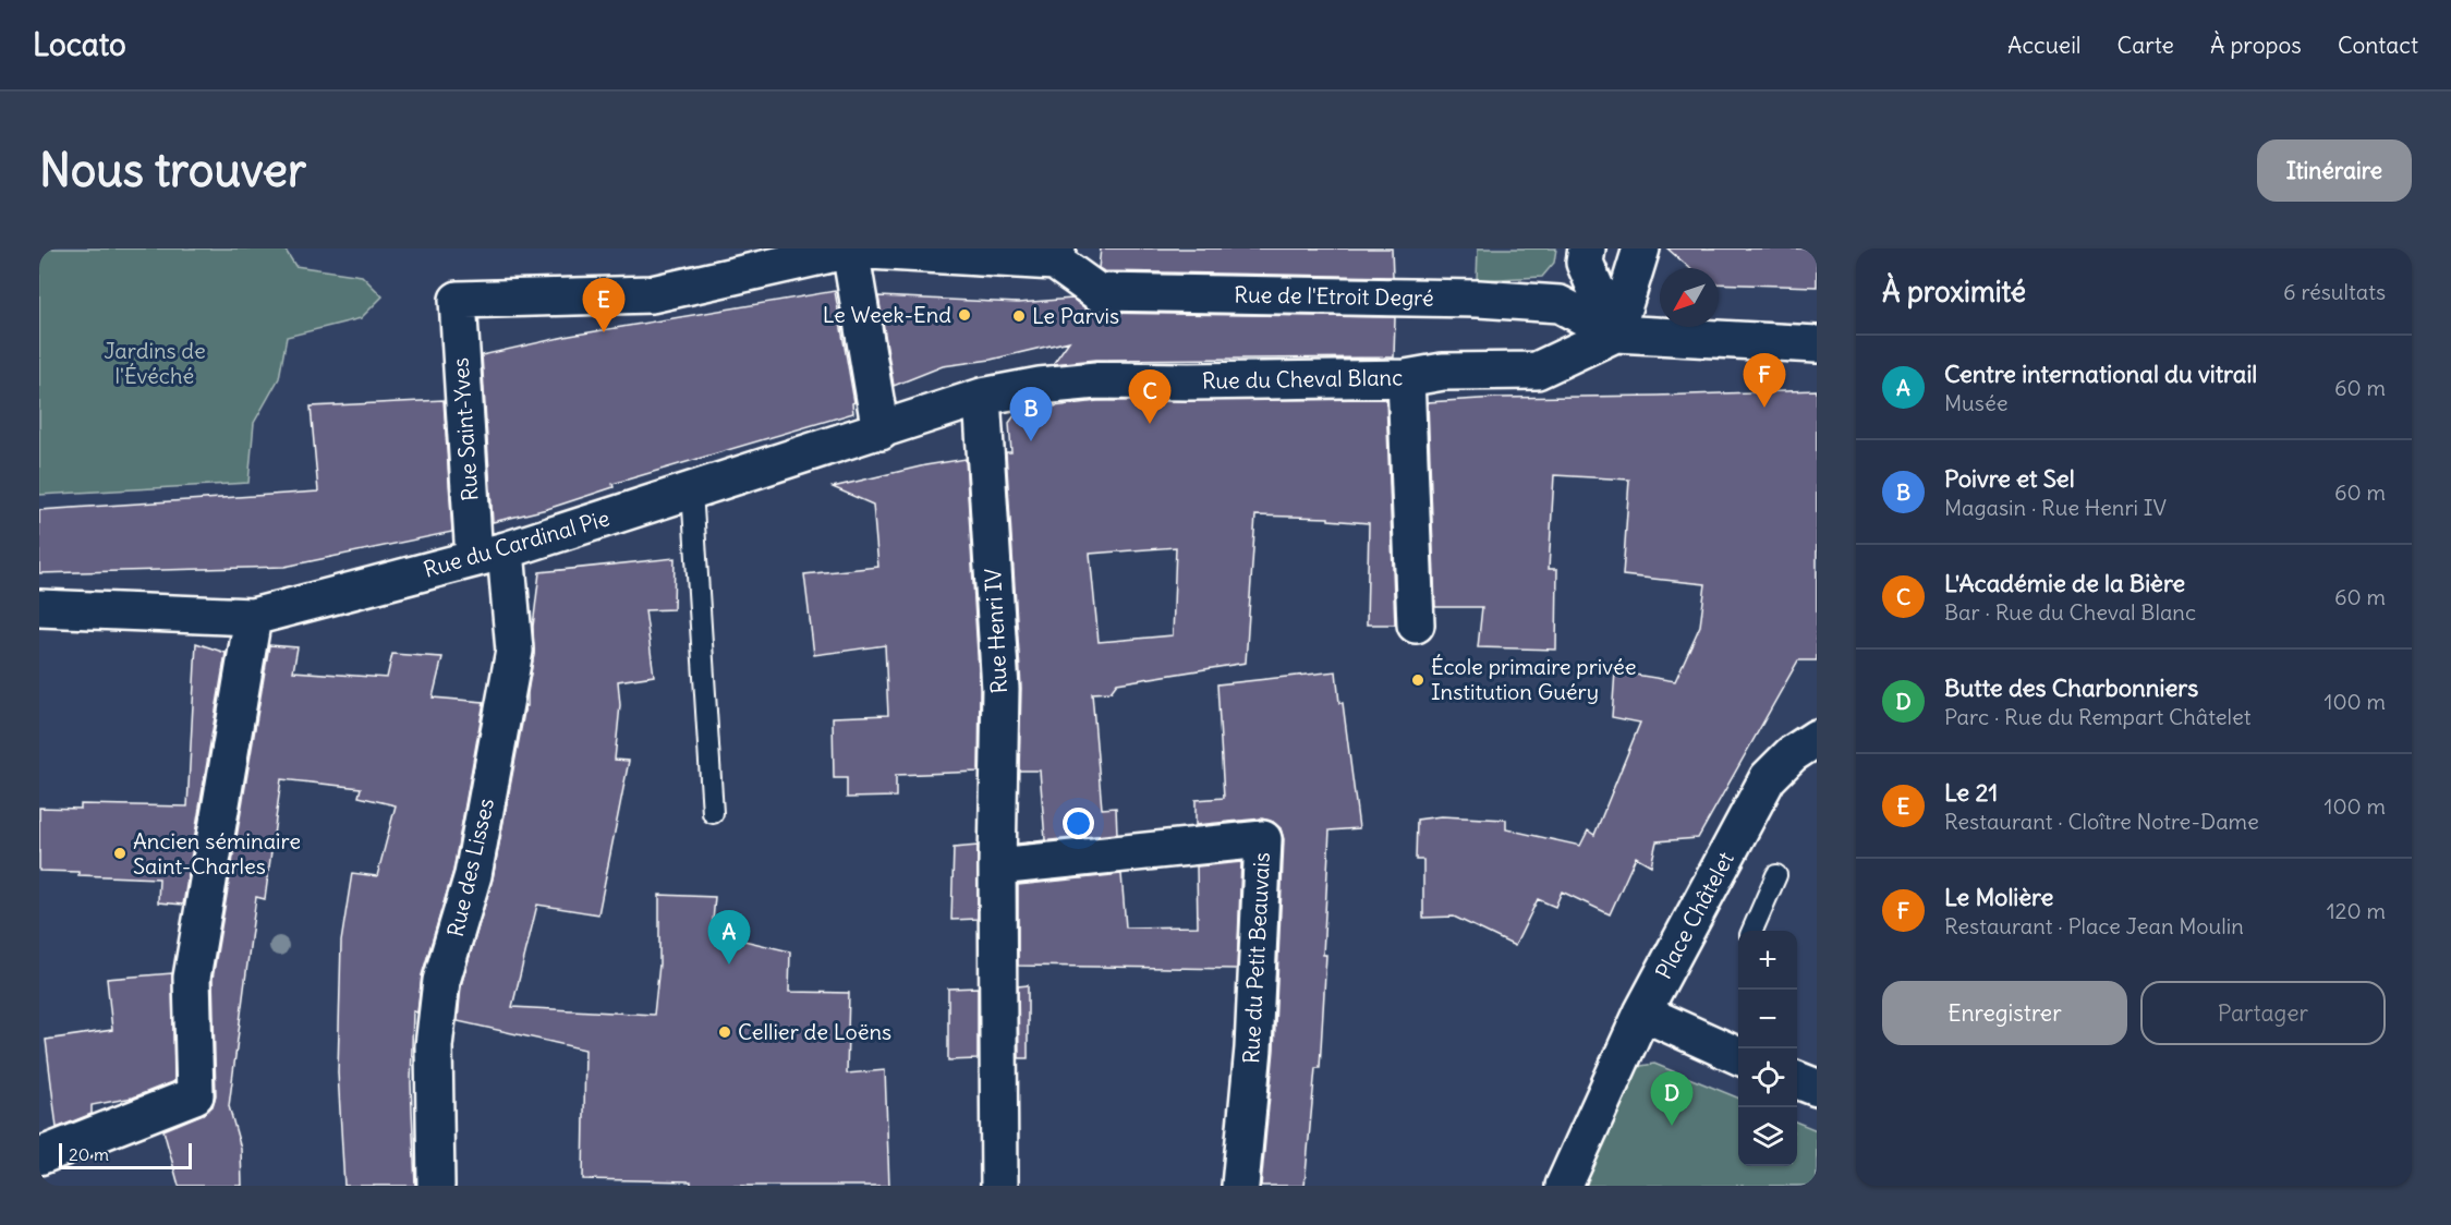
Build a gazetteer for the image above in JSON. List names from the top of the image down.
{
  "streets": {
    "street": [
      "Rue de l'Etroit Degré",
      "Rue du Cheval Blanc",
      "Rue Saint-Yves",
      "Rue du Cardinal Pie",
      "Rue Henri IV",
      "Rue des Lisses",
      "Place Châtelet",
      "Rue du Petit Beauvais"
    ]
  },
  "crossings": [
    ["Rue de l'Etroit Degré", "Rue du Cheval Blanc"],
    ["Rue du Cheval Blanc", "Rue du Cardinal Pie"],
    ["Rue du Cheval Blanc", "Rue Henri IV"],
    ["Rue Saint-Yves", "Rue du Cardinal Pie"],
    ["Rue Saint-Yves", "Rue des Lisses"],
    ["Rue du Cardinal Pie", "Rue Henri IV"],
    ["Rue du Cardinal Pie", "Rue des Lisses"],
    ["Rue Henri IV", "Rue du Petit Beauvais"]
  ],
  "parks": ["Jardins de l'Évéché"],
  "places": [
    "Le Week-End",
    "Le Parvis",
    "École primaire privée Institution Guéry",
    "Ancien séminaire Saint-Charles",
    "Cellier de Loëns"
  ],
  "scale_bar": "20 m",
  "north": "bottom left",
  "page": {
    "header": "Locato",
    "nav": [
      "Accueil",
      "Carte",
      "À propos",
      "Contact"
    ],
    "buttons": [
      "Itinéraire",
      ["Enregistrer", "Partager"]
    ],
    "title": "Nous trouver",
    "heading": ["À proximité", "6 résultats"],
    "pins": [
      "E",
      "F",
      "C",
      "B",
      "A",
      "D"
    ],
    "list": [
      {
        "mark": "A",
        "name": "Centre international du vitrail",
        "note": "Musée",
        "value": "60 m"
      },
      {
        "mark": "B",
        "name": "Poivre et Sel",
        "note": "Magasin · Rue Henri IV",
        "value": "60 m"
      },
      {
        "mark": "C",
        "name": "L'Académie de la Bière",
        "note": "Bar · Rue du Cheval Blanc",
        "value": "60 m"
      },
      {
        "mark": "D",
        "name": "Butte des Charbonniers",
        "note": "Parc · Rue du Rempart Châtelet",
        "value": "100 m"
      },
      {
        "mark": "E",
        "name": "Le 21",
        "note": "Restaurant · Cloître Notre-Dame",
        "value": "100 m"
      },
      {
        "mark": "F",
        "name": "Le Molière",
        "note": "Restaurant · Place Jean Moulin",
        "value": "120 m"
      }
    ],
    "map_buttons": ["+", "−"],
    "scale": "20 m"
  }
}
